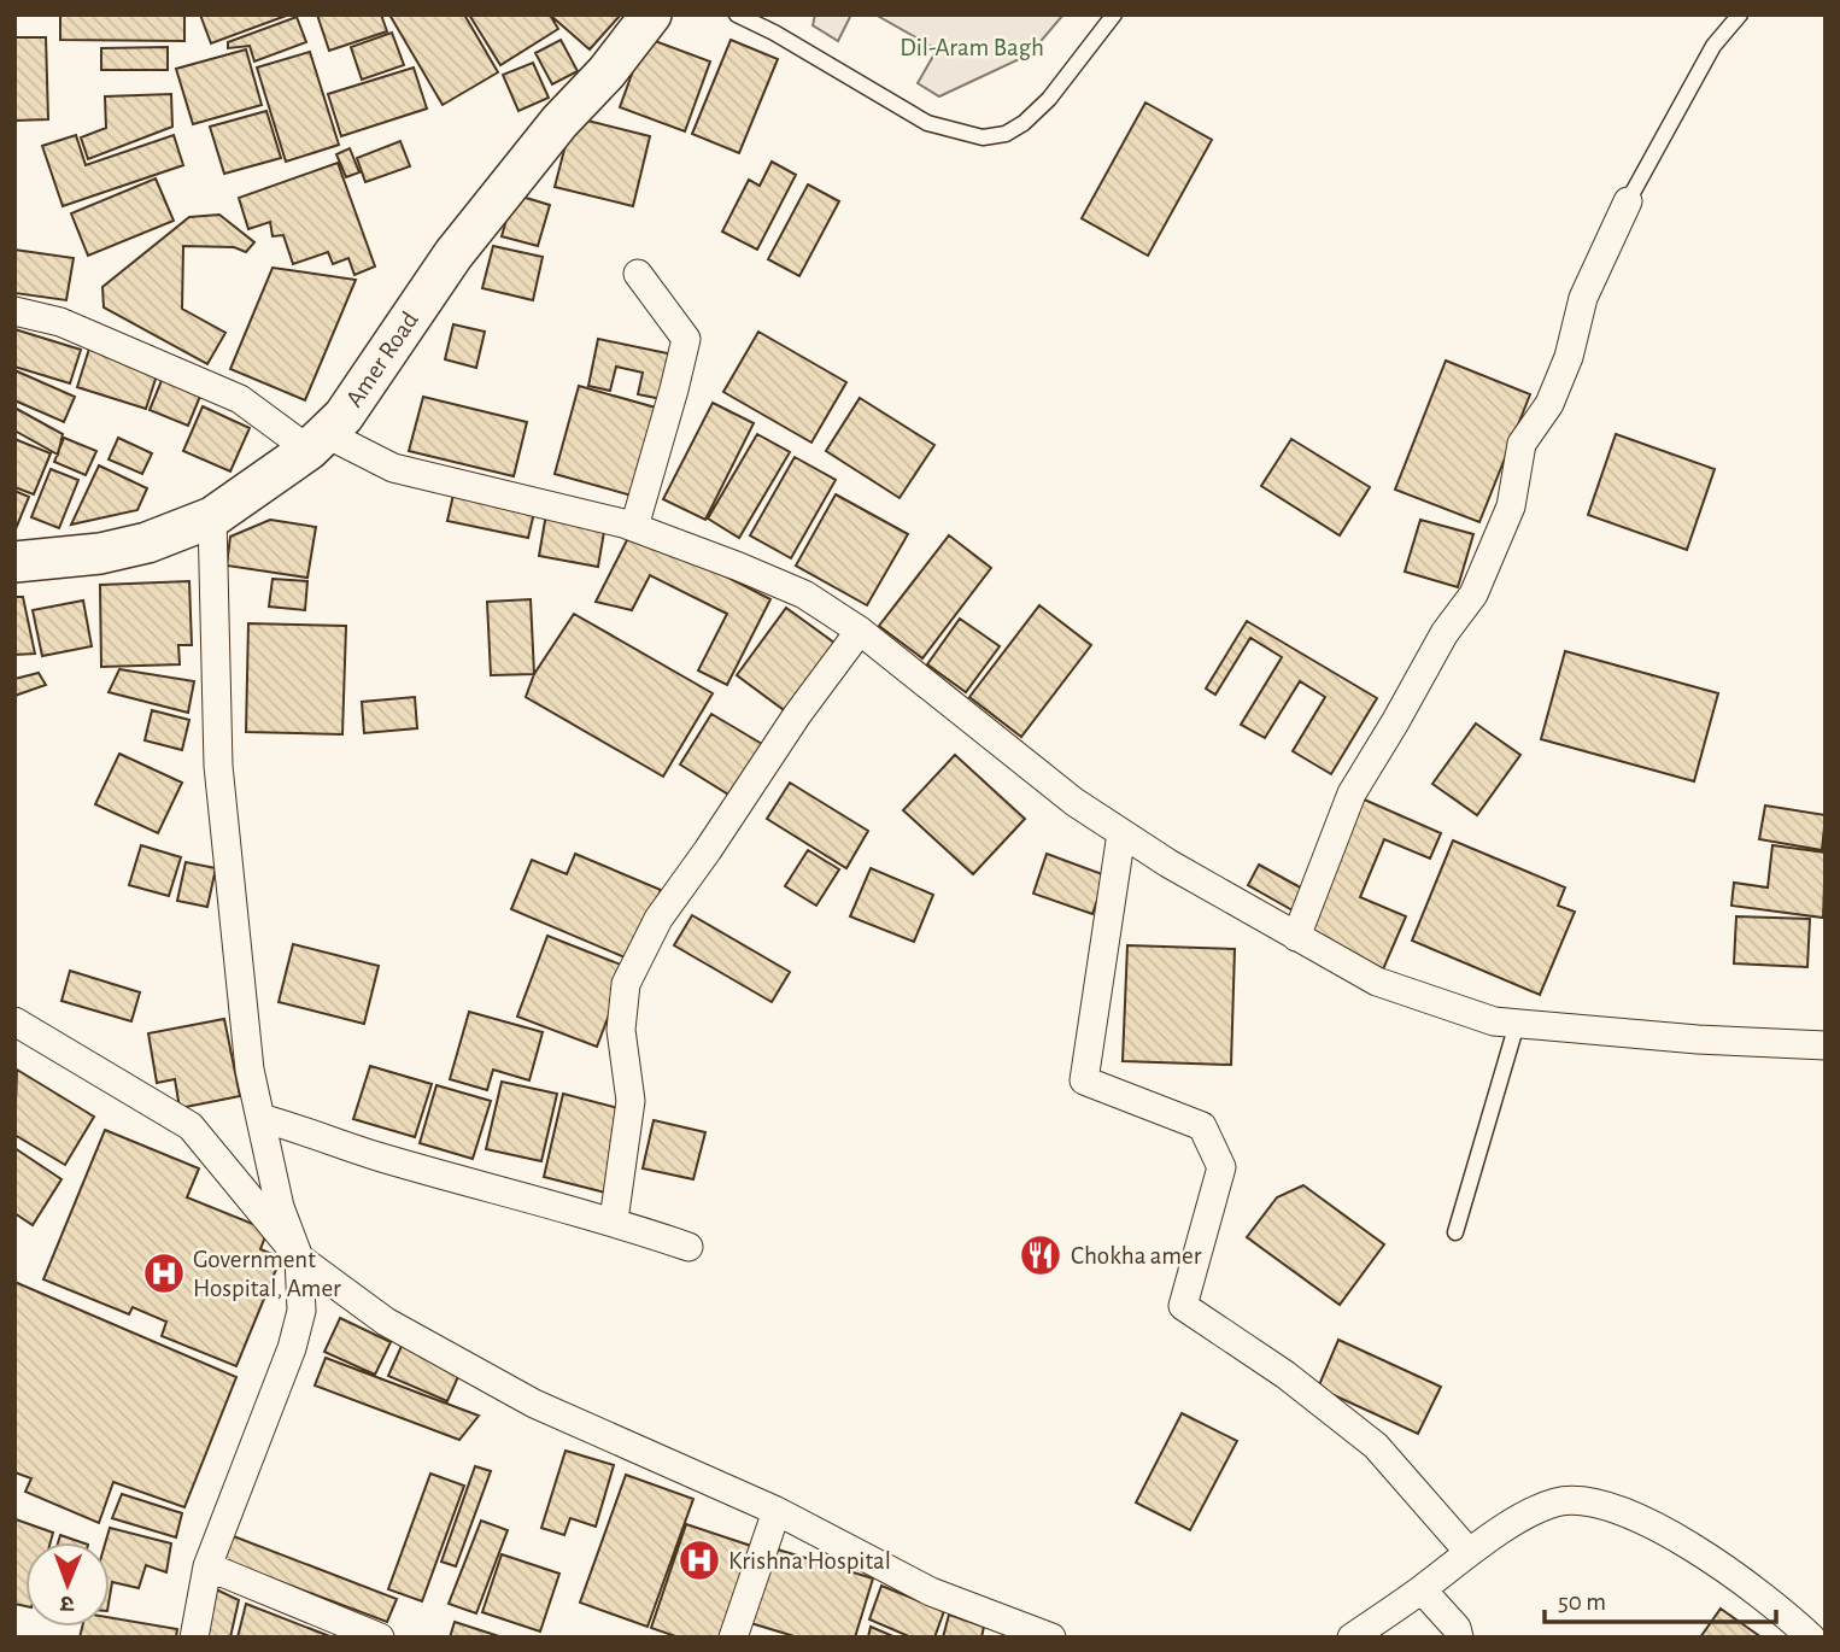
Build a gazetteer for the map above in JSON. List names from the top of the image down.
{
  "streets": {
    "main road": ["Amer Road"]
  },
  "parks": ["Dil-Aram Bagh"],
  "places": {
    "restaurant": ["Chokha amer"],
    "hospital": ["Government Hospital, Amer", "Krishna Hospital"]
  },
  "scale_bar": "50 m",
  "north": "bottom"
}
